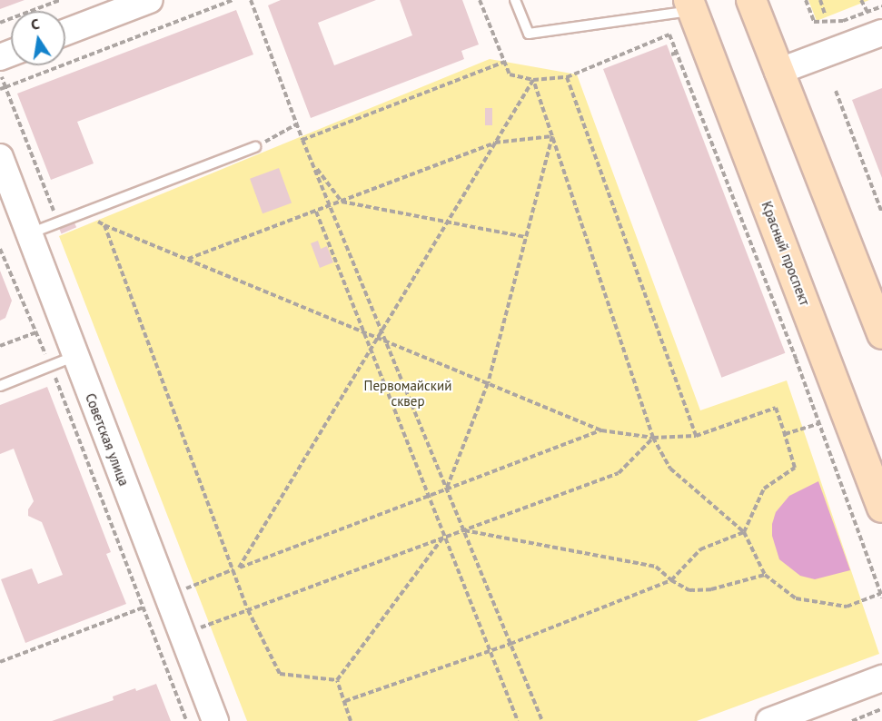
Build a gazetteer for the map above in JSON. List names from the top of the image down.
{
  "streets": {
    "main road": ["Красный проспект"],
    "street": ["Советская улица"]
  },
  "parks": ["Первомайский сквер"],
  "north": "top"
}
